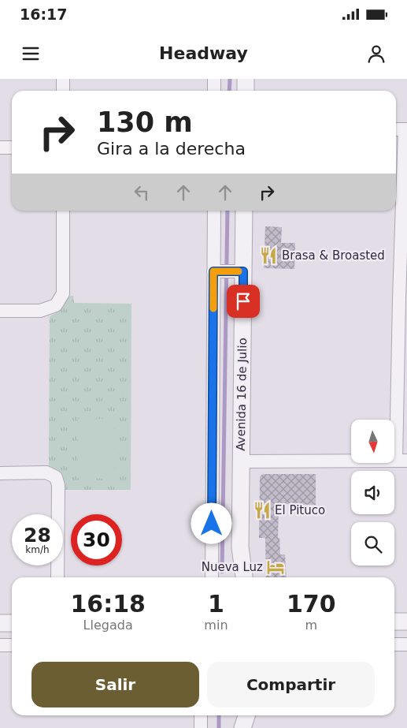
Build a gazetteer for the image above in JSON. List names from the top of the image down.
{
  "streets": {
    "street": ["Avenida 16 de Julio"]
  },
  "places": {
    "restaurant": ["Brasa & Broasted", "El Pituco"],
    "hotel": ["Nueva Luz"]
  },
  "north": "bottom",
  "page": {
    "status": "16:17",
    "header": "Headway",
    "turn": ["130 m", "Gira a la derecha"],
    "speed": "28 km/h",
    "limit": "30",
    "eta": [
      "16:18",
      "Llegada",
      "1",
      "min",
      "170",
      "m"
    ],
    "buttons": ["Salir", "Compartir"]
  }
}
